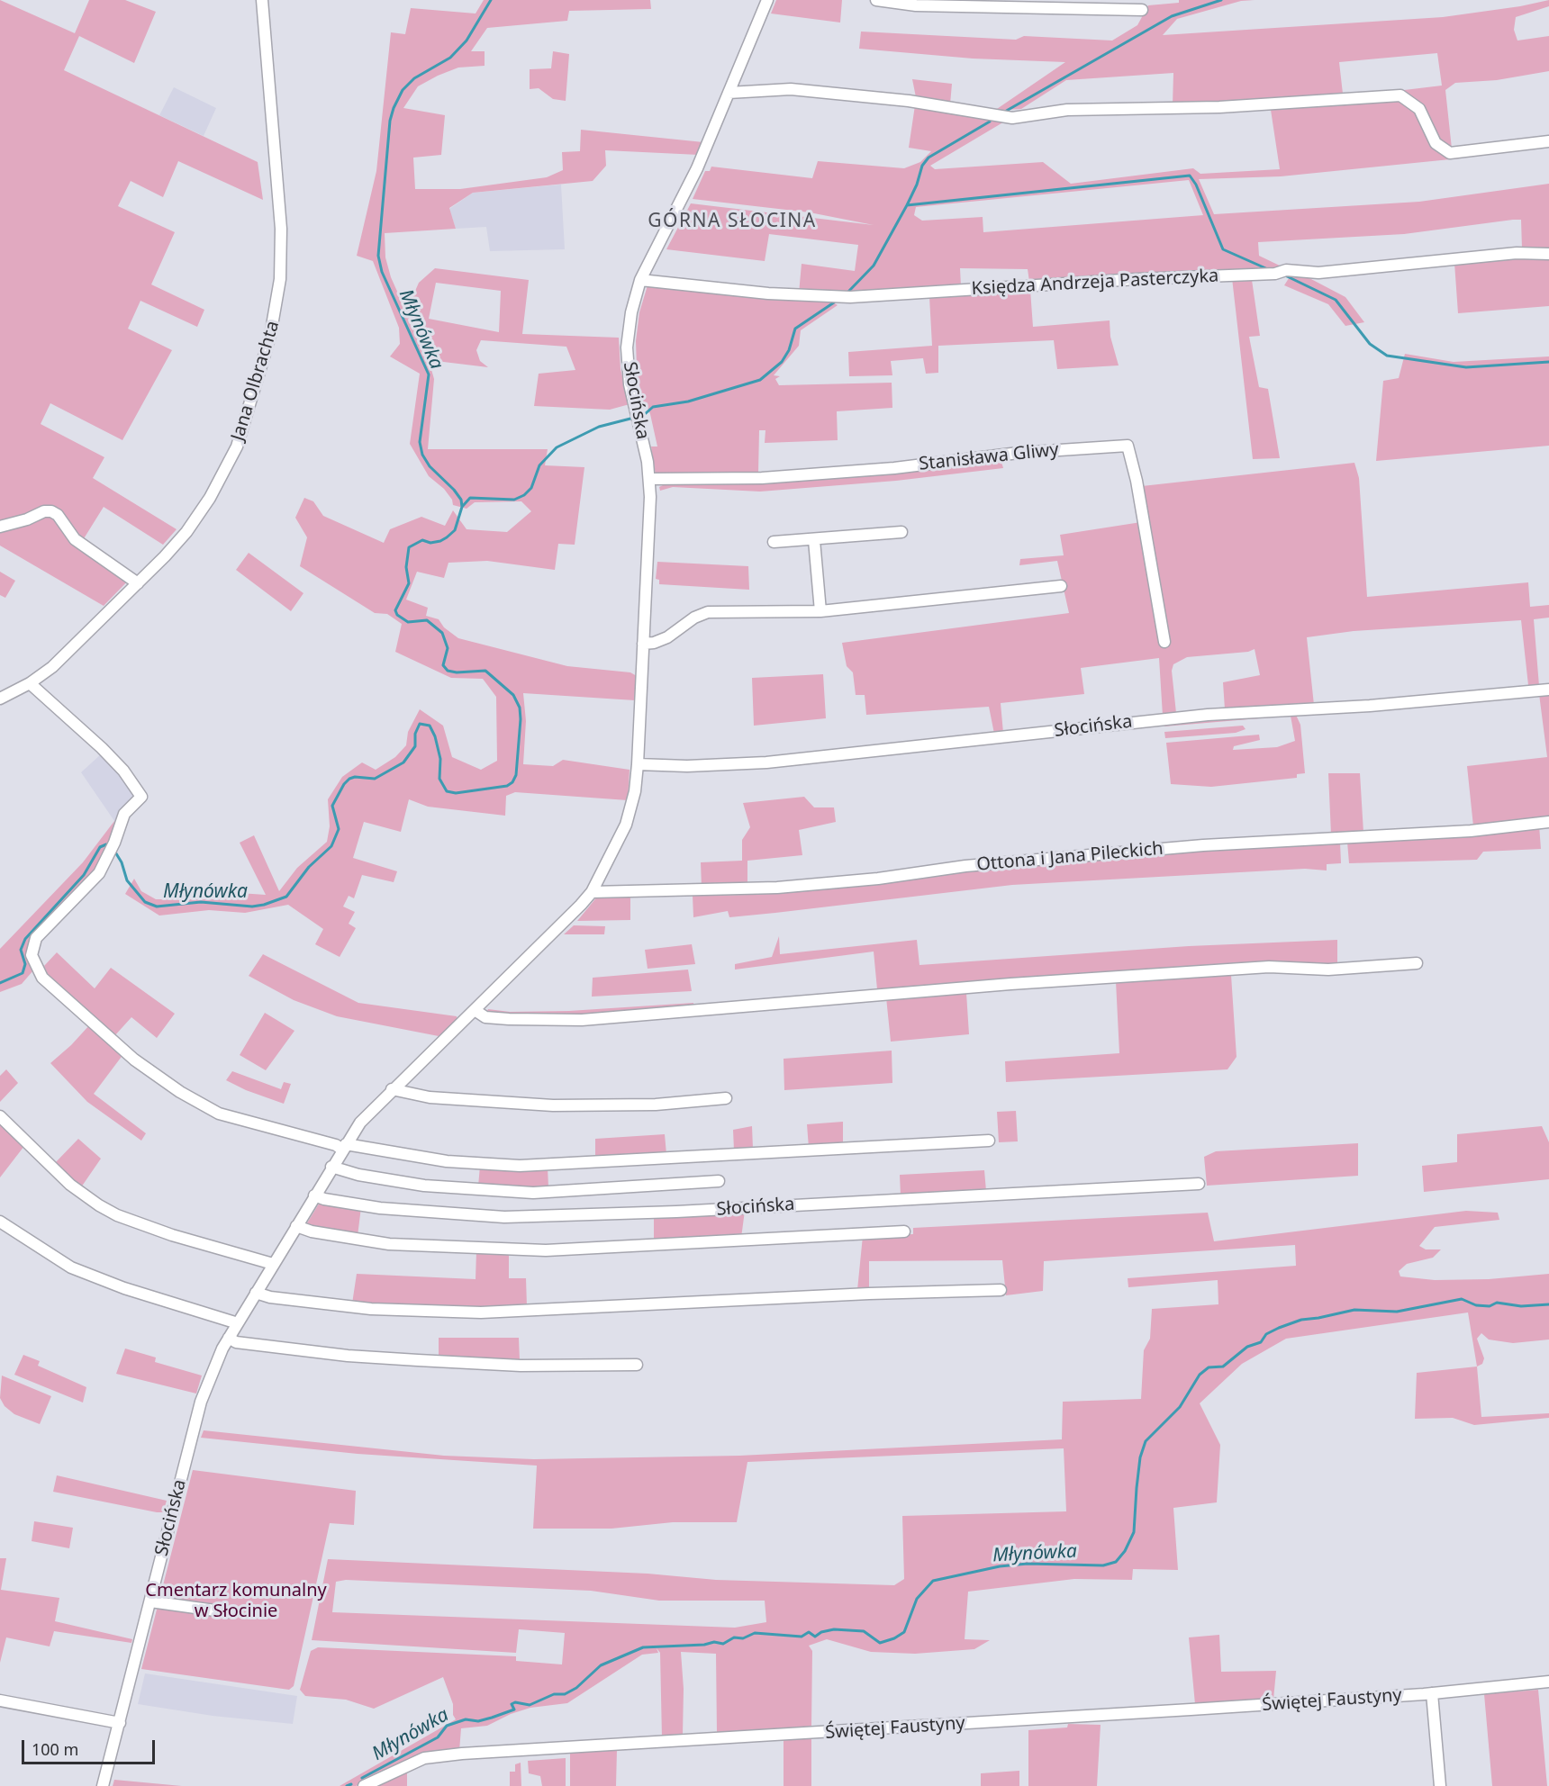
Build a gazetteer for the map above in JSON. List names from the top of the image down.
{
  "streets": {
    "street": [
      "Księdza Andrzeja Pasterczyka",
      "Jana Olbrachta",
      "Słocińska",
      "Stanisława Gliwy",
      "Ottona i Jana Pileckich",
      "Świętej Faustyny"
    ]
  },
  "crossings": [
    ["Księdza Andrzeja Pasterczyka", "Słocińska"],
    ["Słocińska", "Stanisława Gliwy"],
    ["Słocińska", "Ottona i Jana Pileckich"]
  ],
  "districts": ["GÓRNA SŁOCINA"],
  "water": ["Młynówka"],
  "parks": ["Cmentarz komunalny w Słocinie"],
  "scale_bar": "100 m"
}
